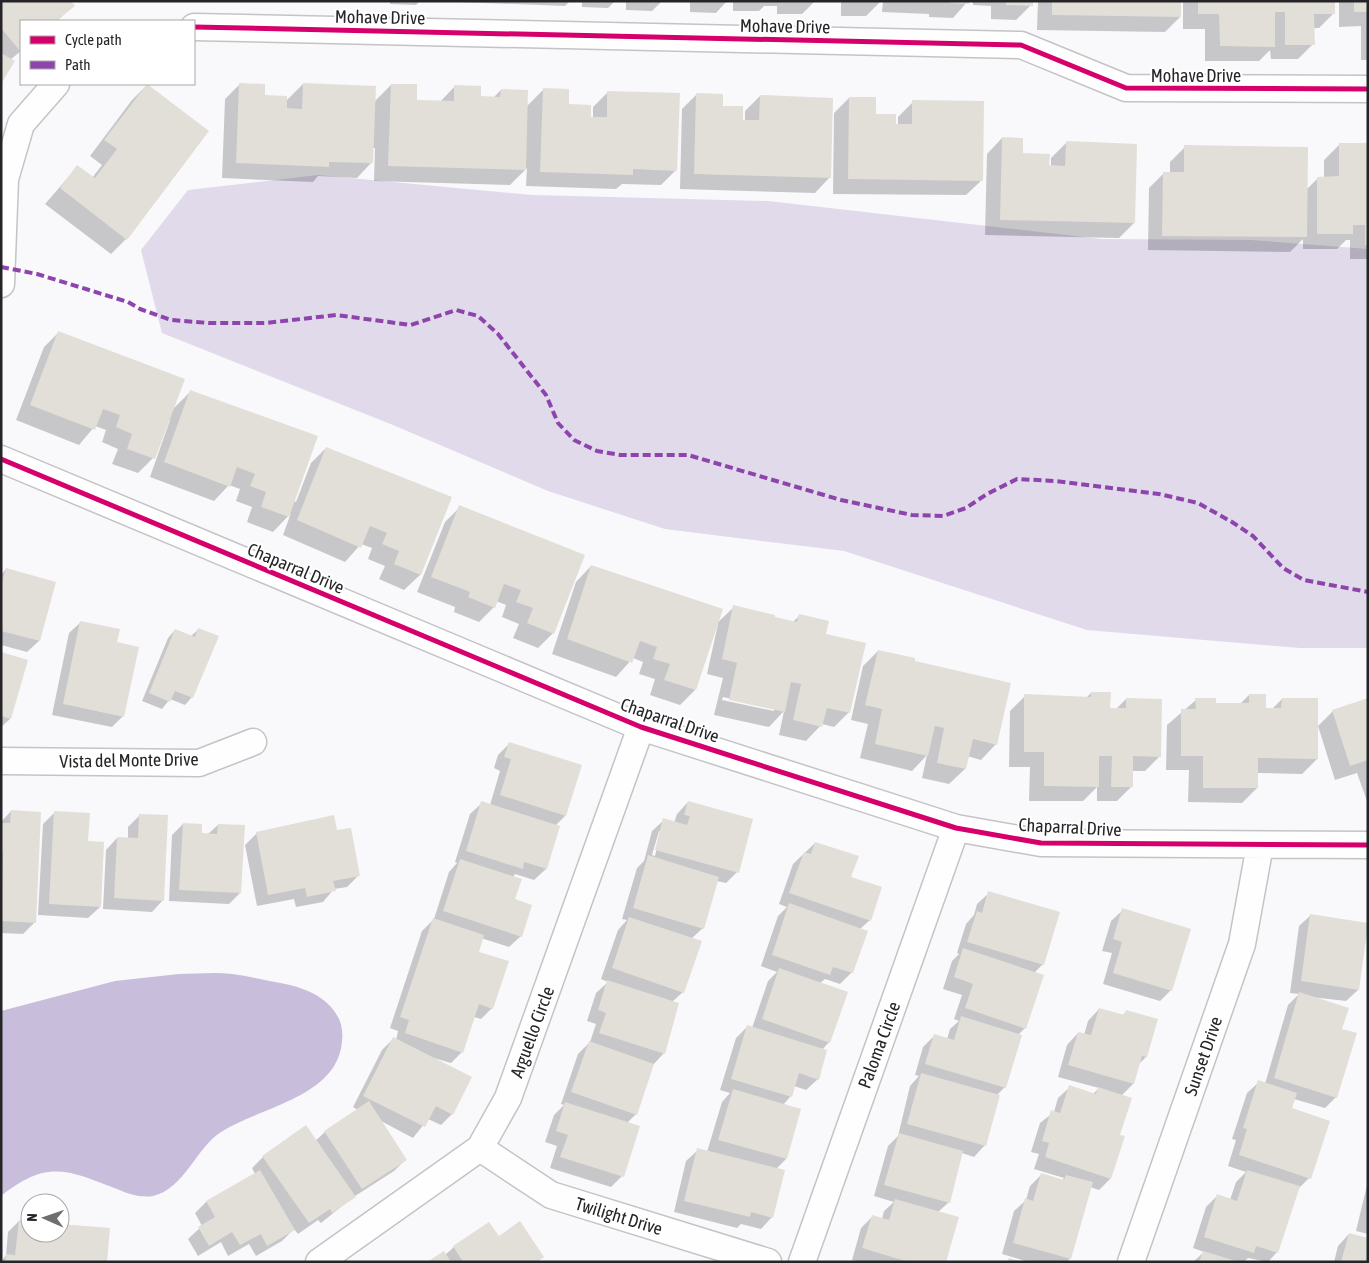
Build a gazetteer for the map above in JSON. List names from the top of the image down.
{
  "streets": {
    "street": [
      "Mohave Drive",
      "Chaparral Drive",
      "Vista del Monte Drive",
      "Arguello Circle",
      "Paloma Circle",
      "Sunset Drive",
      "Twilight Drive"
    ]
  },
  "crossings": [
    ["Chaparral Drive", "Arguello Circle"],
    ["Chaparral Drive", "Paloma Circle"],
    ["Chaparral Drive", "Sunset Drive"],
    ["Arguello Circle", "Twilight Drive"]
  ],
  "legend": ["Cycle path", "Path"],
  "north": "left"
}
